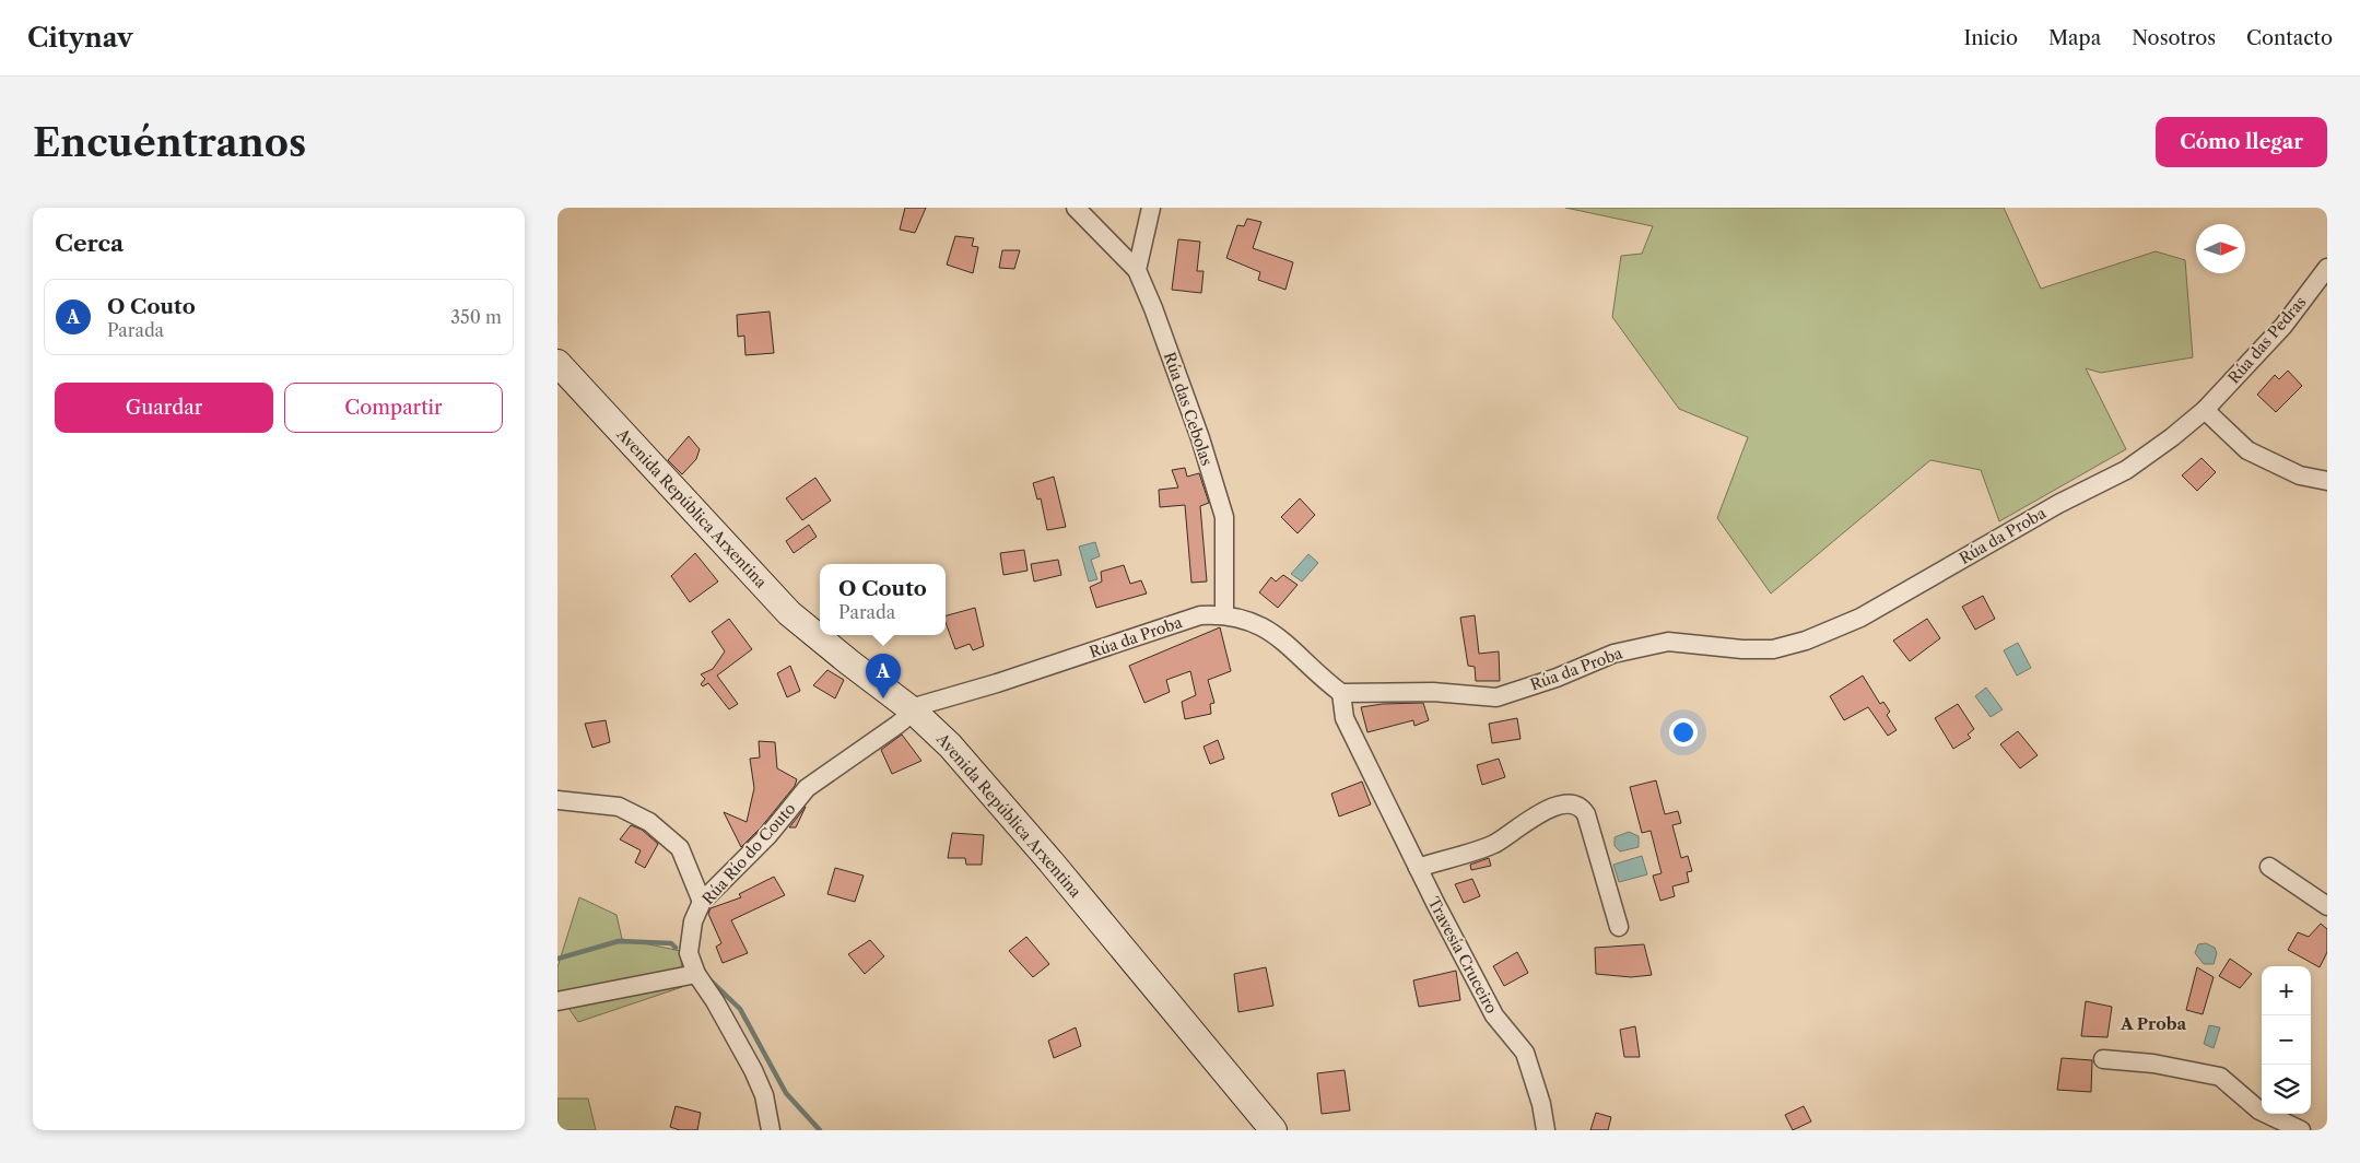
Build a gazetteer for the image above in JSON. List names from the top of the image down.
{
  "streets": {
    "main road": ["Avenida República Arxentina"],
    "street": [
      "Rúa das Pedras",
      "Rúa das Cebolas",
      "Rúa da Proba",
      "Rúa Río do Couto",
      "Travesía Cruceiro"
    ]
  },
  "crossings": [
    ["Rúa das Pedras", "Rúa da Proba"],
    ["Rúa das Cebolas", "Rúa da Proba"],
    ["Avenida República Arxentina", "Rúa da Proba"],
    ["Avenida República Arxentina", "Rúa Río do Couto"],
    ["Rúa da Proba", "Rúa Río do Couto"],
    ["Rúa da Proba", "Travesía Cruceiro"]
  ],
  "districts": ["A Proba"],
  "north": "right",
  "page": {
    "header": "Citynav",
    "nav": [
      "Inicio",
      "Mapa",
      "Nosotros",
      "Contacto"
    ],
    "buttons": [
      "Cómo llegar",
      ["Guardar", "Compartir"]
    ],
    "title": "Encuéntranos",
    "heading": "Cerca",
    "list": [
      {
        "mark": "A",
        "name": "O Couto",
        "note": "Parada",
        "value": "350 m"
      }
    ],
    "popup": ["O Couto", "Parada"],
    "pins": "A",
    "map_buttons": ["+", "−"]
  }
}
